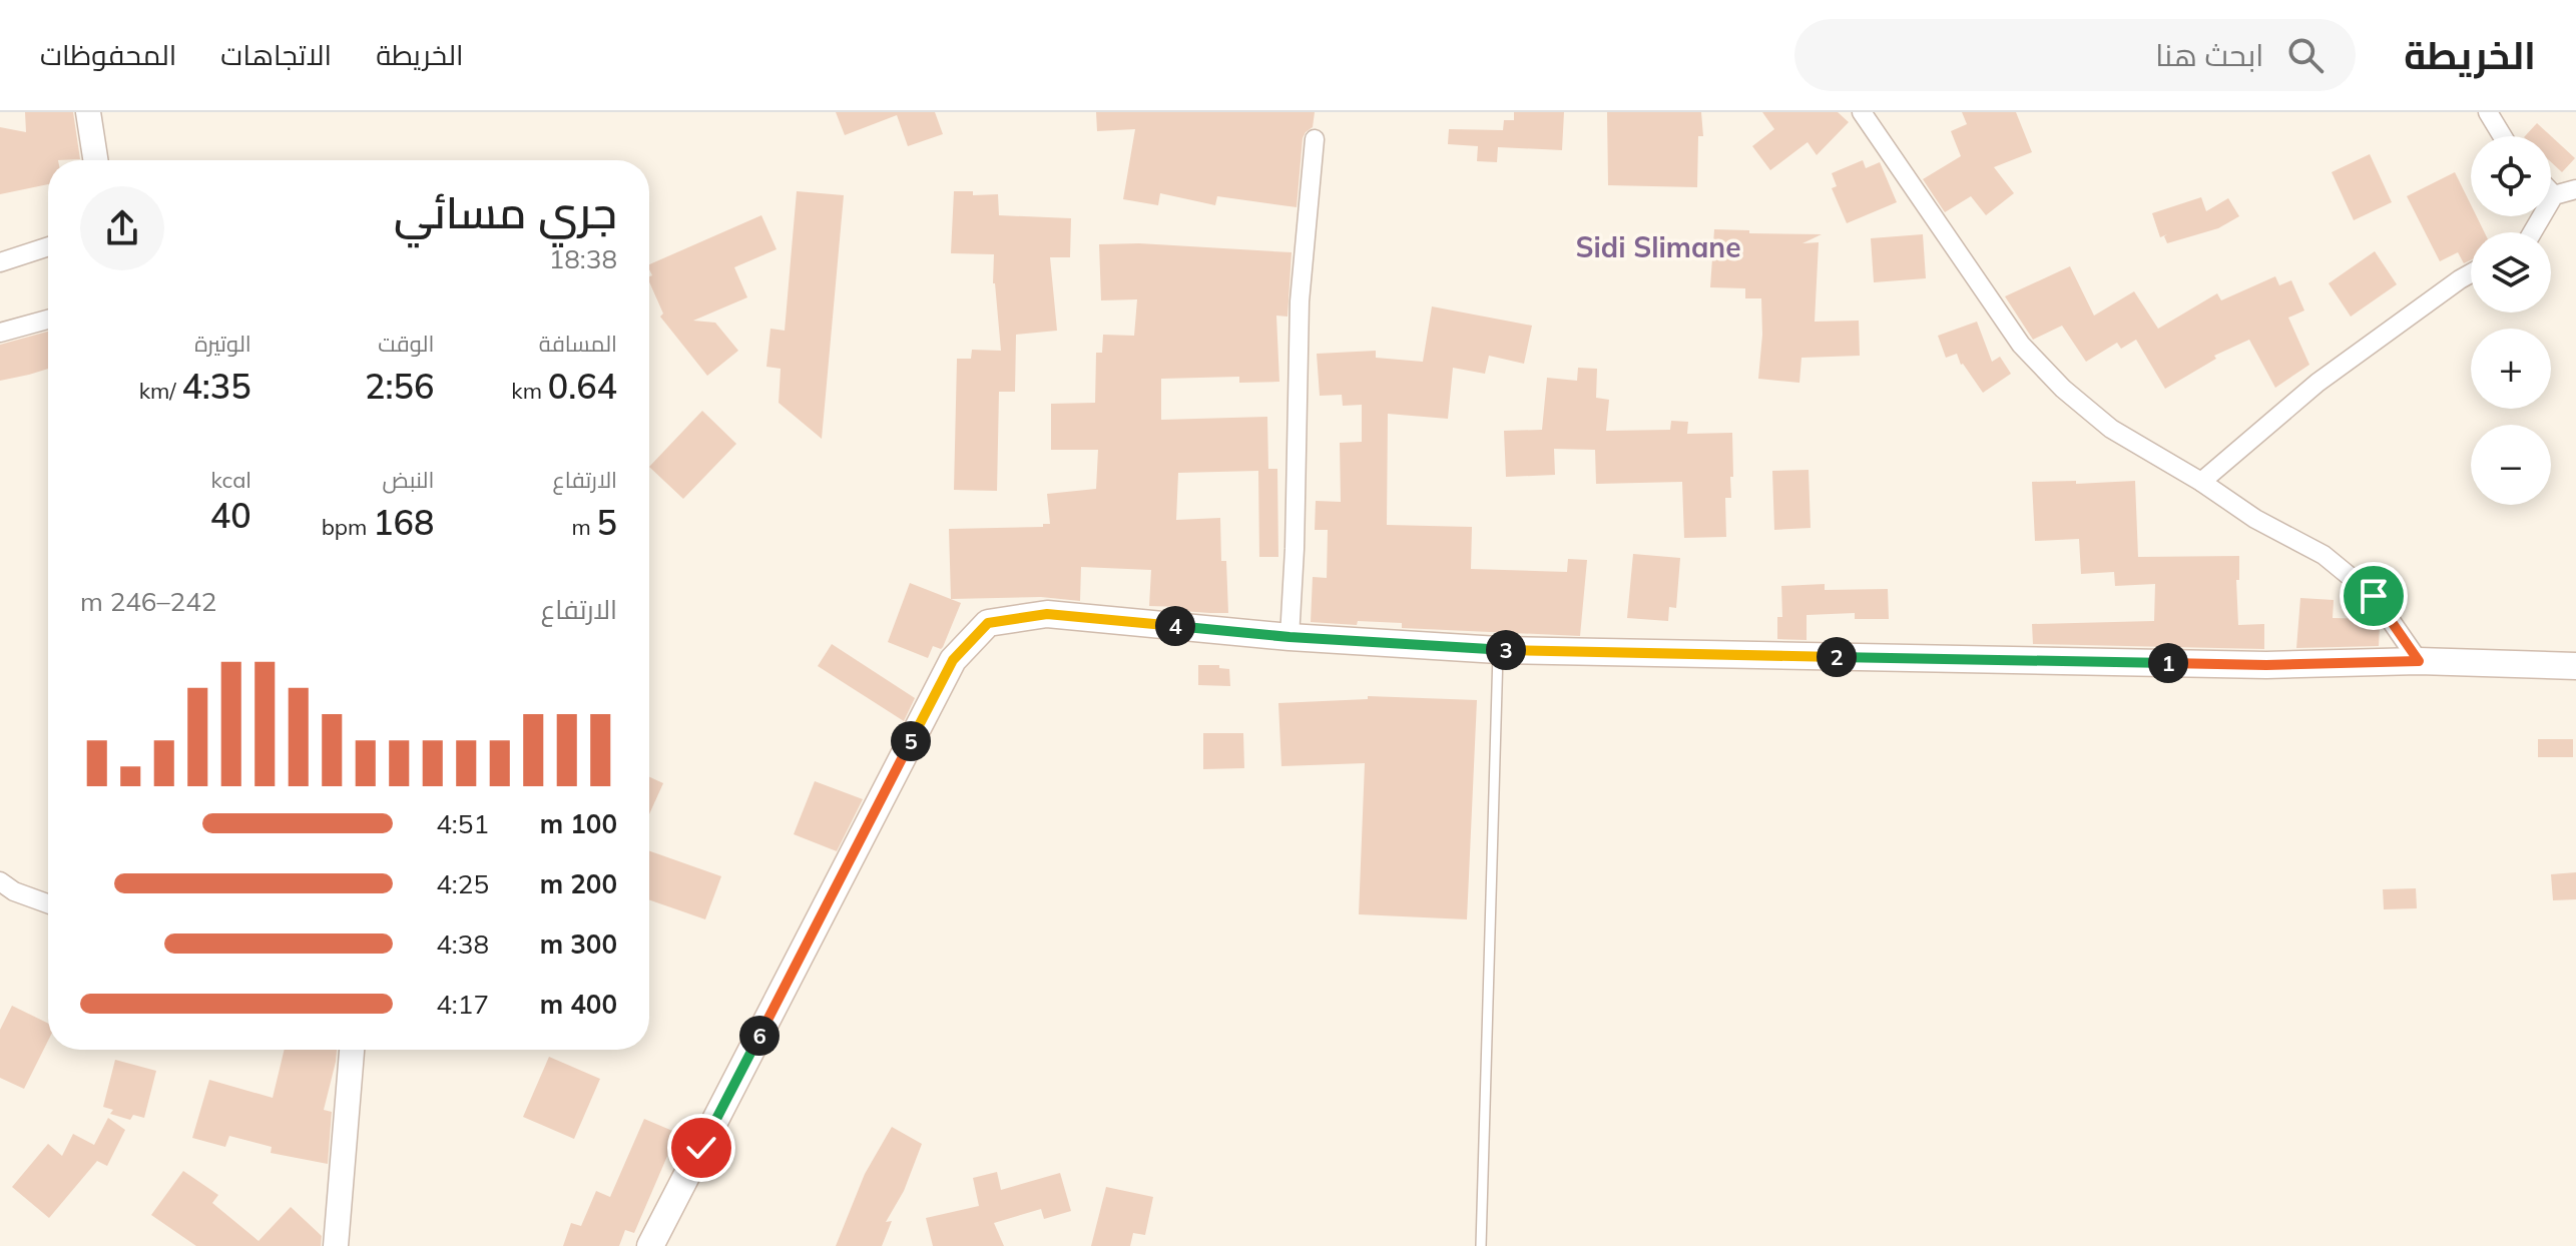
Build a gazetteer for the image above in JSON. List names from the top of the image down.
{
  "districts": ["Sidi Slimane"],
  "page": {
    "header": "الخريطة",
    "search": "ابحث هنا",
    "nav": ["الخريطة", "الاتجاهات", "المحفوظات"],
    "map_buttons": ["+", "−"],
    "heading": ["جري مسائي", "18:38"],
    "stats": [
      ["المسافة", "0.64 km"],
      ["الوقت", "2:56"],
      ["الوتيرة", "4:35 /km"],
      ["الارتفاع", "5 m"],
      ["النبض", "168 bpm"],
      ["kcal", "40"]
    ],
    "chart": ["الارتفاع", "242–246 m"],
    "pins": [
      "4",
      "3",
      "2",
      "1",
      "5",
      "6"
    ],
    "list": [
      {
        "name": "100 m",
        "note": "4:51"
      },
      {
        "name": "200 m",
        "note": "4:25"
      },
      {
        "name": "300 m",
        "note": "4:38"
      },
      {
        "name": "400 m",
        "note": "4:17"
      }
    ]
  }
}
